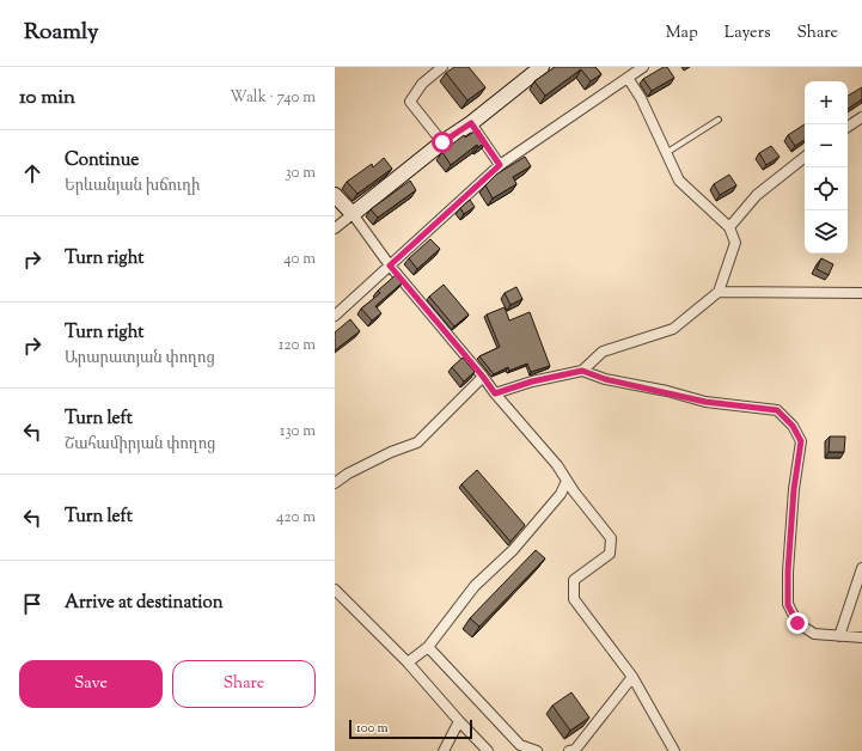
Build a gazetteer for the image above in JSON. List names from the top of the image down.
{
  "scale_bar": "100 m",
  "page": {
    "header": "Roamly",
    "nav": ["Map", "Layers", "Share"],
    "heading": ["10 min", "Walk · 740 m"],
    "map_buttons": ["+", "−"],
    "list": [
      ["Continue", "Երևանյան խճուղի", "30 m"],
      ["Turn right", "40 m"],
      ["Turn right", "Արարատյան փողոց", "120 m"],
      ["Turn left", "Շահամիրյան փողոց", "130 m"],
      ["Turn left", "420 m"],
      "Arrive at destination"
    ],
    "buttons": ["Save", "Share"],
    "scale": "100 m"
  }
}
